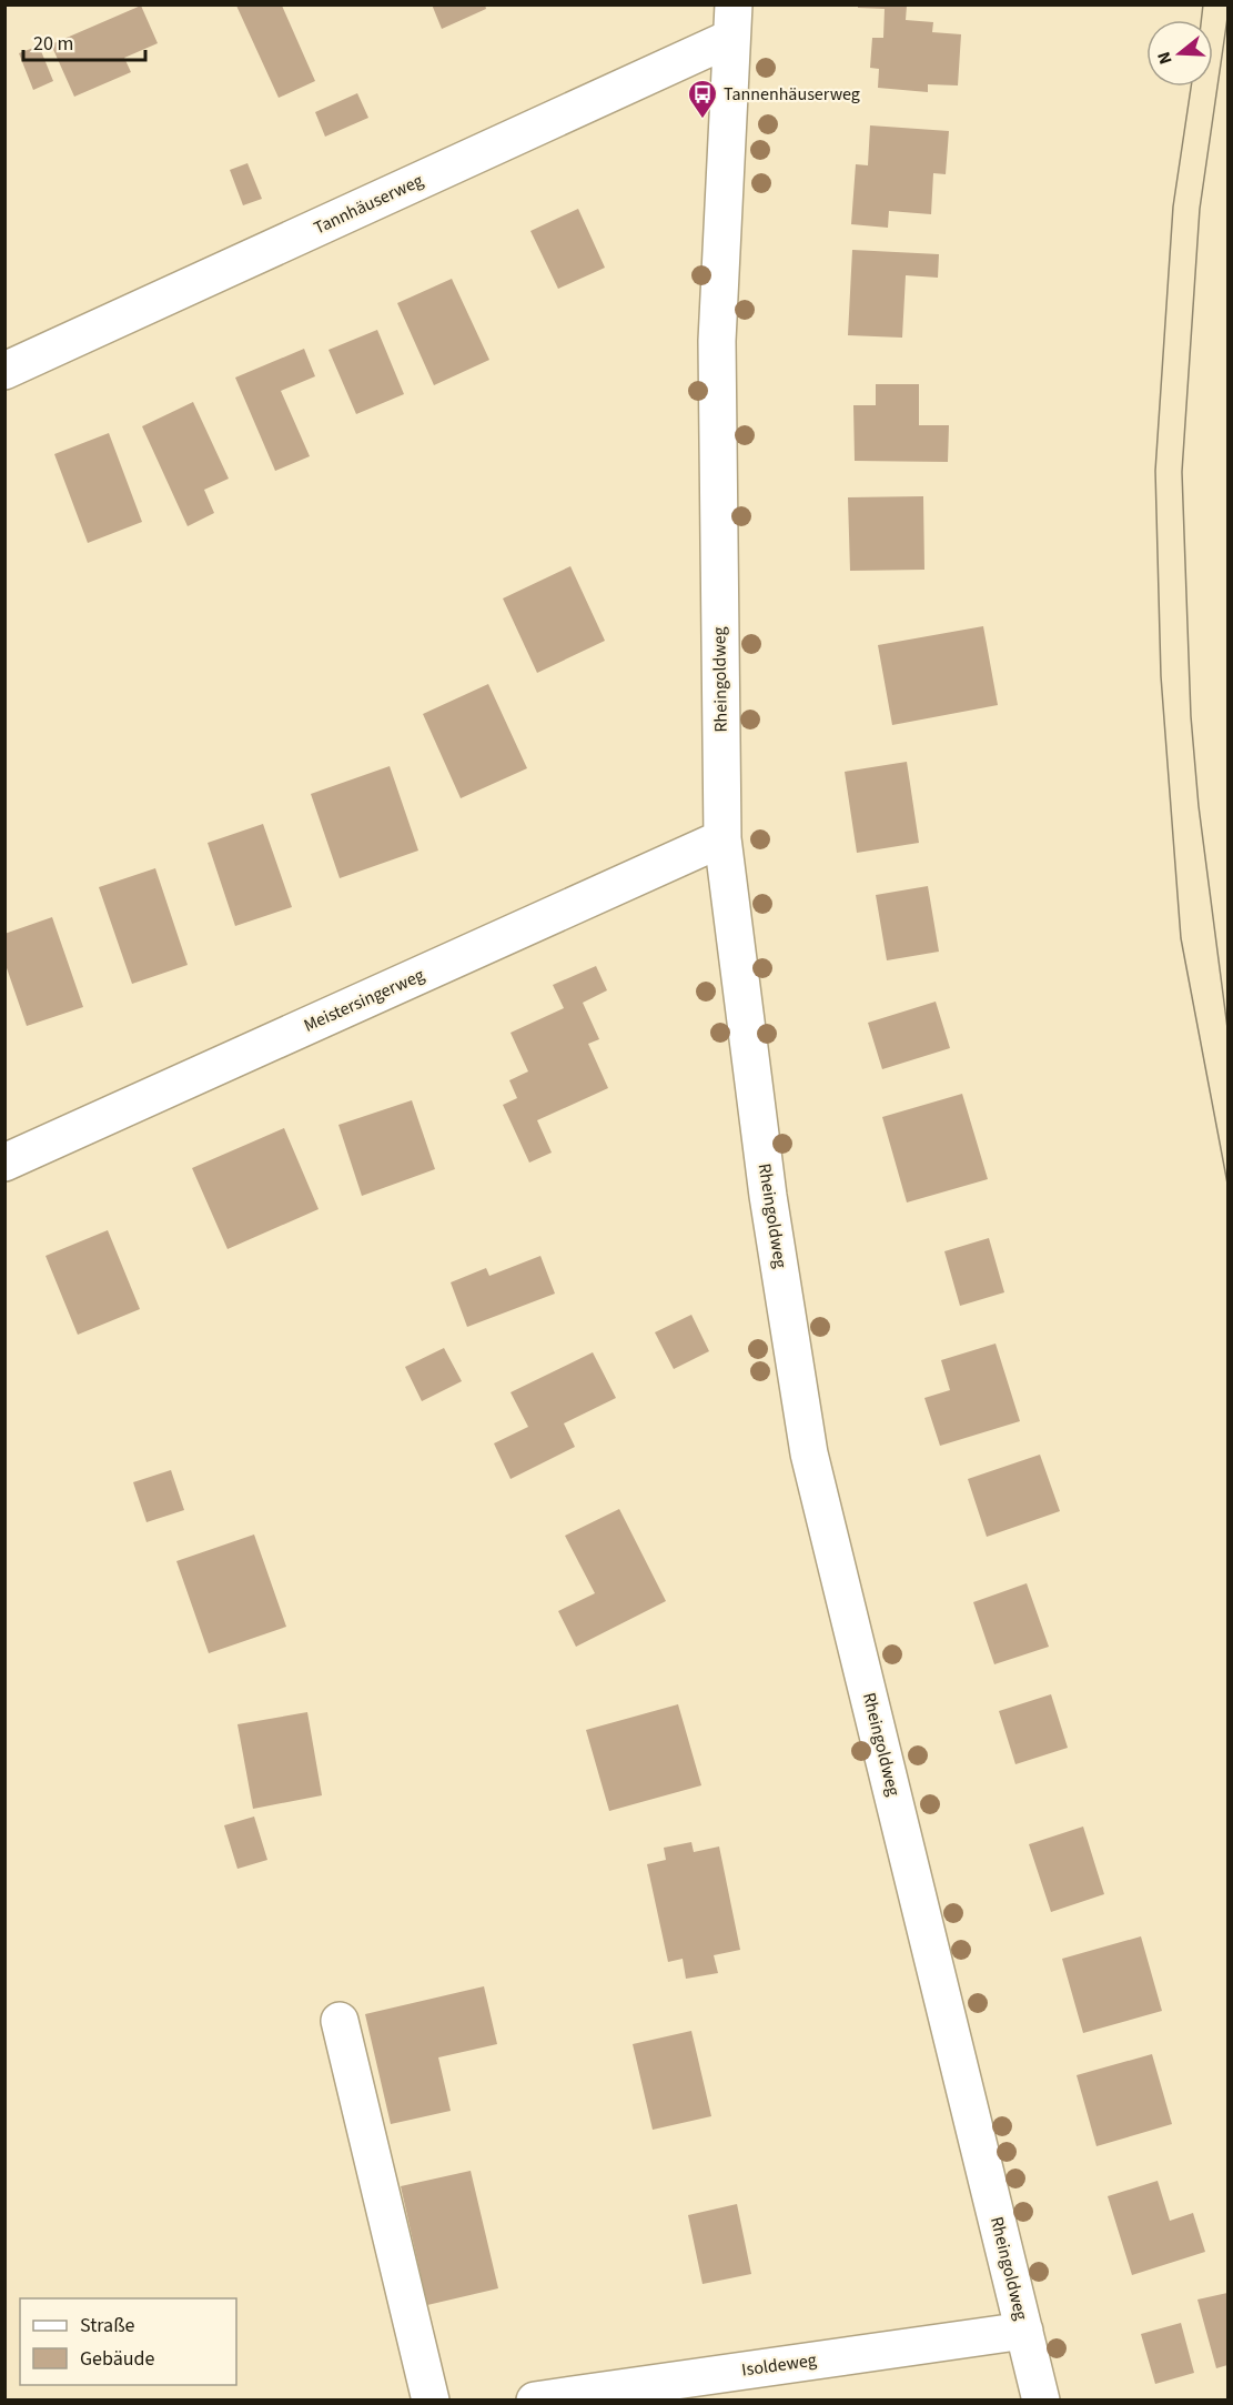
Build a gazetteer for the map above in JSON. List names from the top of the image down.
{
  "streets": {
    "street": [
      "Tannhäuserweg",
      "Rheingoldweg",
      "Meistersingerweg",
      "Isoldeweg"
    ]
  },
  "crossings": [
    ["Tannhäuserweg", "Rheingoldweg"],
    ["Rheingoldweg", "Meistersingerweg"],
    ["Rheingoldweg", "Isoldeweg"]
  ],
  "places": {
    "bus stop": ["Tannenhäuserweg"]
  },
  "legend": ["Straße", "Gebäude"],
  "scale_bar": "20 m",
  "north": "left"
}
